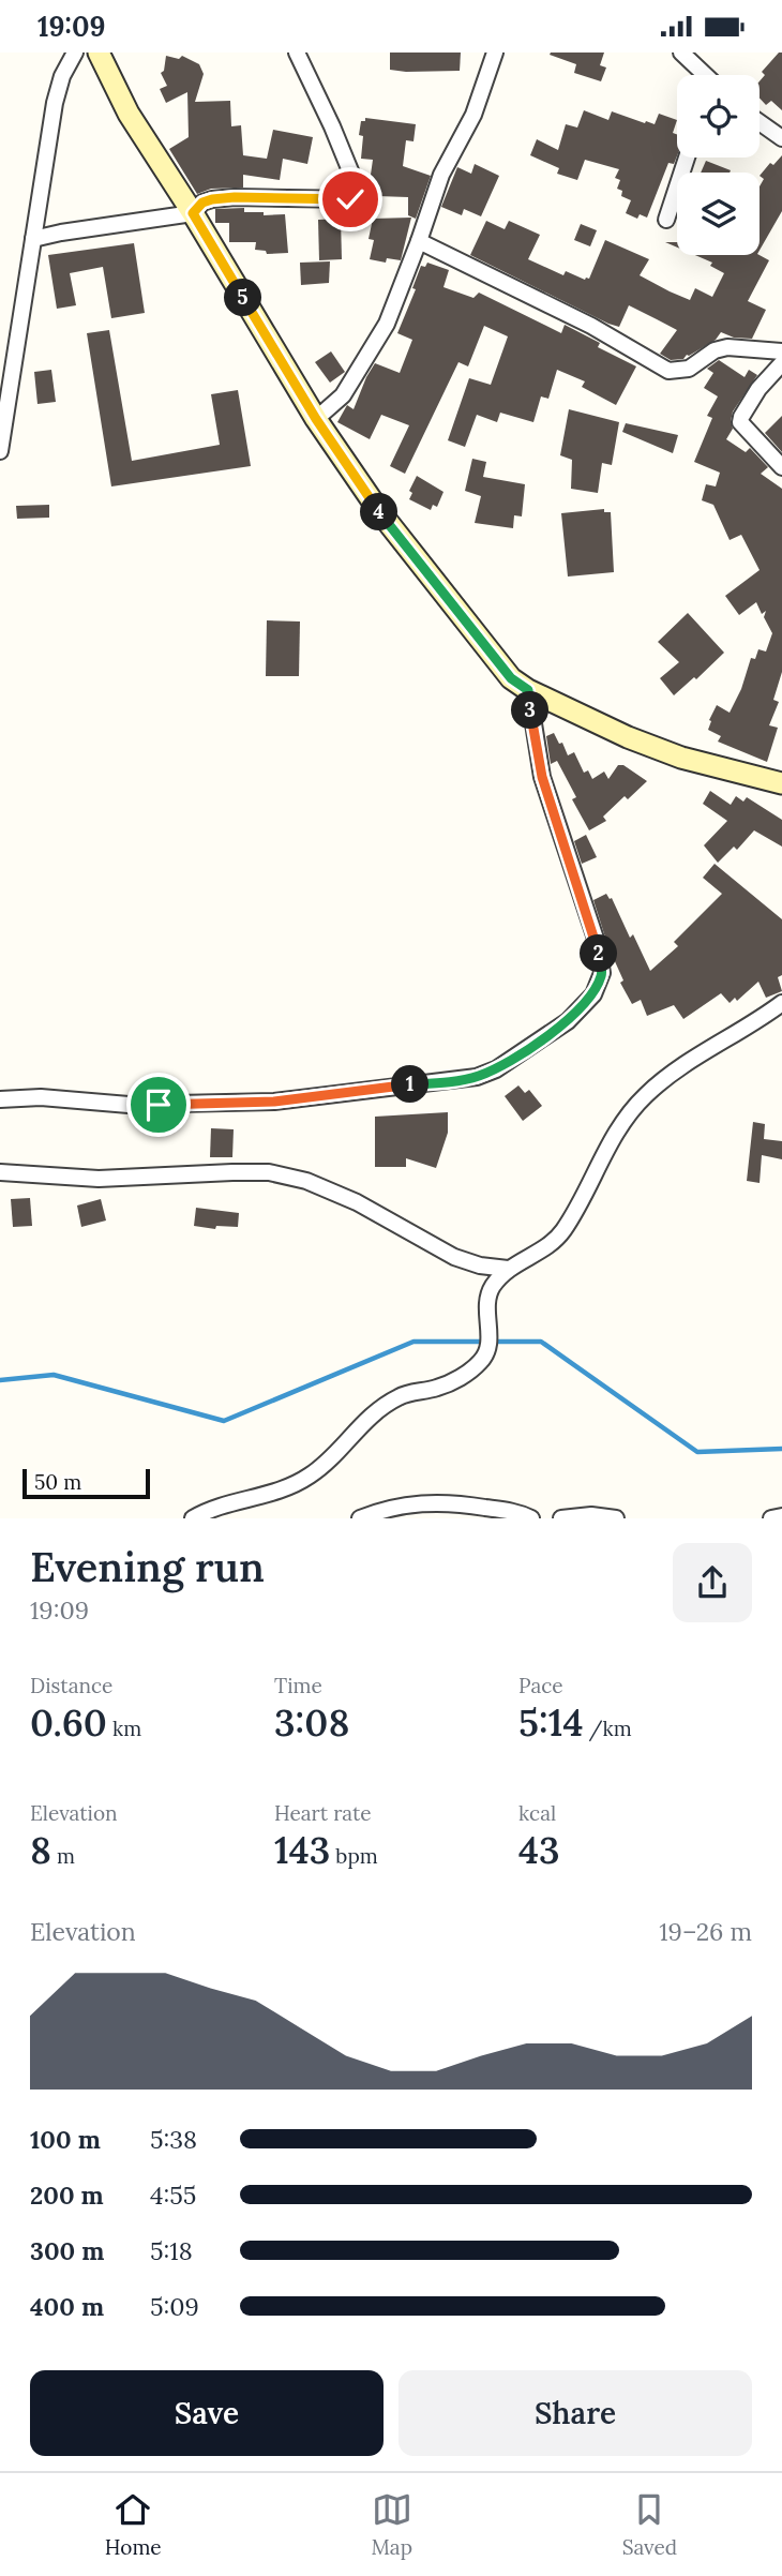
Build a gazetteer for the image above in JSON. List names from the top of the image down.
{
  "scale_bar": "50 m",
  "page": {
    "status": "19:09",
    "pins": [
      "5",
      "4",
      "3",
      "2",
      "1"
    ],
    "scale": "50 m",
    "heading": ["Evening run", "19:09"],
    "stats": [
      ["Distance", "0.60 km"],
      ["Time", "3:08"],
      ["Pace", "5:14 /km"],
      ["Elevation", "8 m"],
      ["Heart rate", "143 bpm"],
      ["kcal", "43"]
    ],
    "chart": ["Elevation", "19–26 m"],
    "list": [
      {
        "name": "100 m",
        "note": "5:38"
      },
      {
        "name": "200 m",
        "note": "4:55"
      },
      {
        "name": "300 m",
        "note": "5:18"
      },
      {
        "name": "400 m",
        "note": "5:09"
      }
    ],
    "buttons": ["Save", "Share"],
    "tabs": ["Home", "Map", "Saved"]
  }
}
